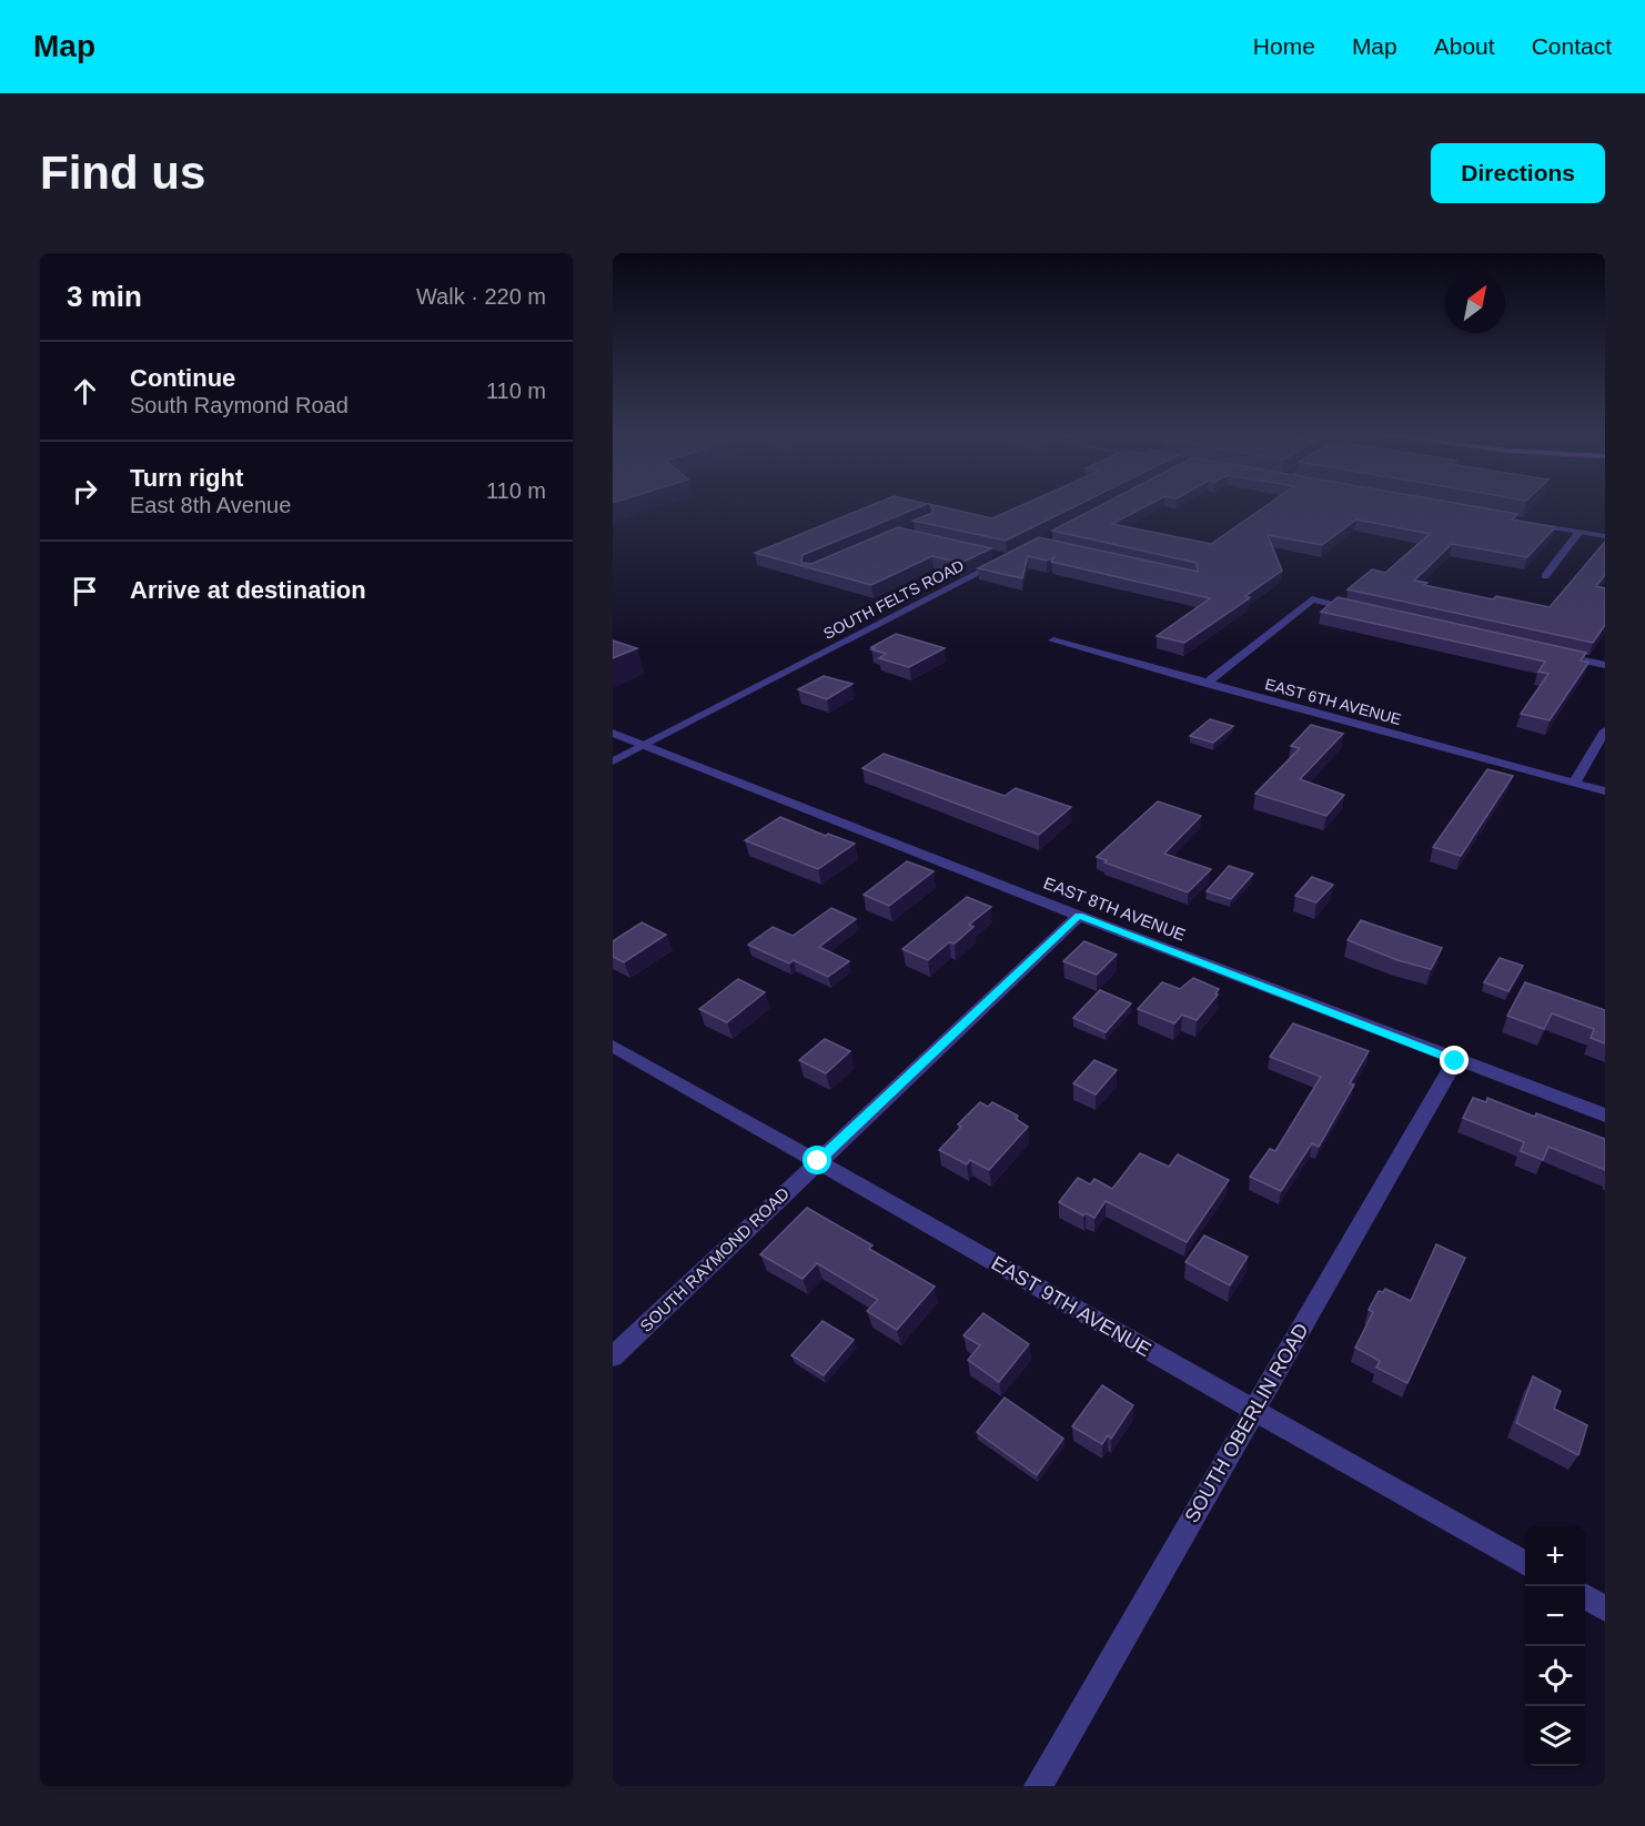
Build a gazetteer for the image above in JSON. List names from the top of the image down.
{
  "streets": {
    "street": [
      "SOUTH FELTS ROAD",
      "EAST 6TH AVENUE",
      "EAST 8TH AVENUE",
      "SOUTH RAYMOND ROAD",
      "EAST 9TH AVENUE",
      "SOUTH OBERLIN ROAD"
    ]
  },
  "crossings": [
    ["SOUTH FELTS ROAD", "EAST 8TH AVENUE"],
    ["EAST 8TH AVENUE", "SOUTH RAYMOND ROAD"],
    ["EAST 8TH AVENUE", "SOUTH OBERLIN ROAD"],
    ["SOUTH RAYMOND ROAD", "EAST 9TH AVENUE"],
    ["EAST 9TH AVENUE", "SOUTH OBERLIN ROAD"]
  ],
  "north": "top right",
  "page": {
    "header": "Map",
    "nav": [
      "Home",
      "Map",
      "About",
      "Contact"
    ],
    "buttons": "Directions",
    "title": "Find us",
    "heading": ["3 min", "Walk · 220 m"],
    "list": [
      ["Continue", "South Raymond Road", "110 m"],
      ["Turn right", "East 8th Avenue", "110 m"],
      "Arrive at destination"
    ],
    "map_buttons": ["+", "−"]
  }
}
